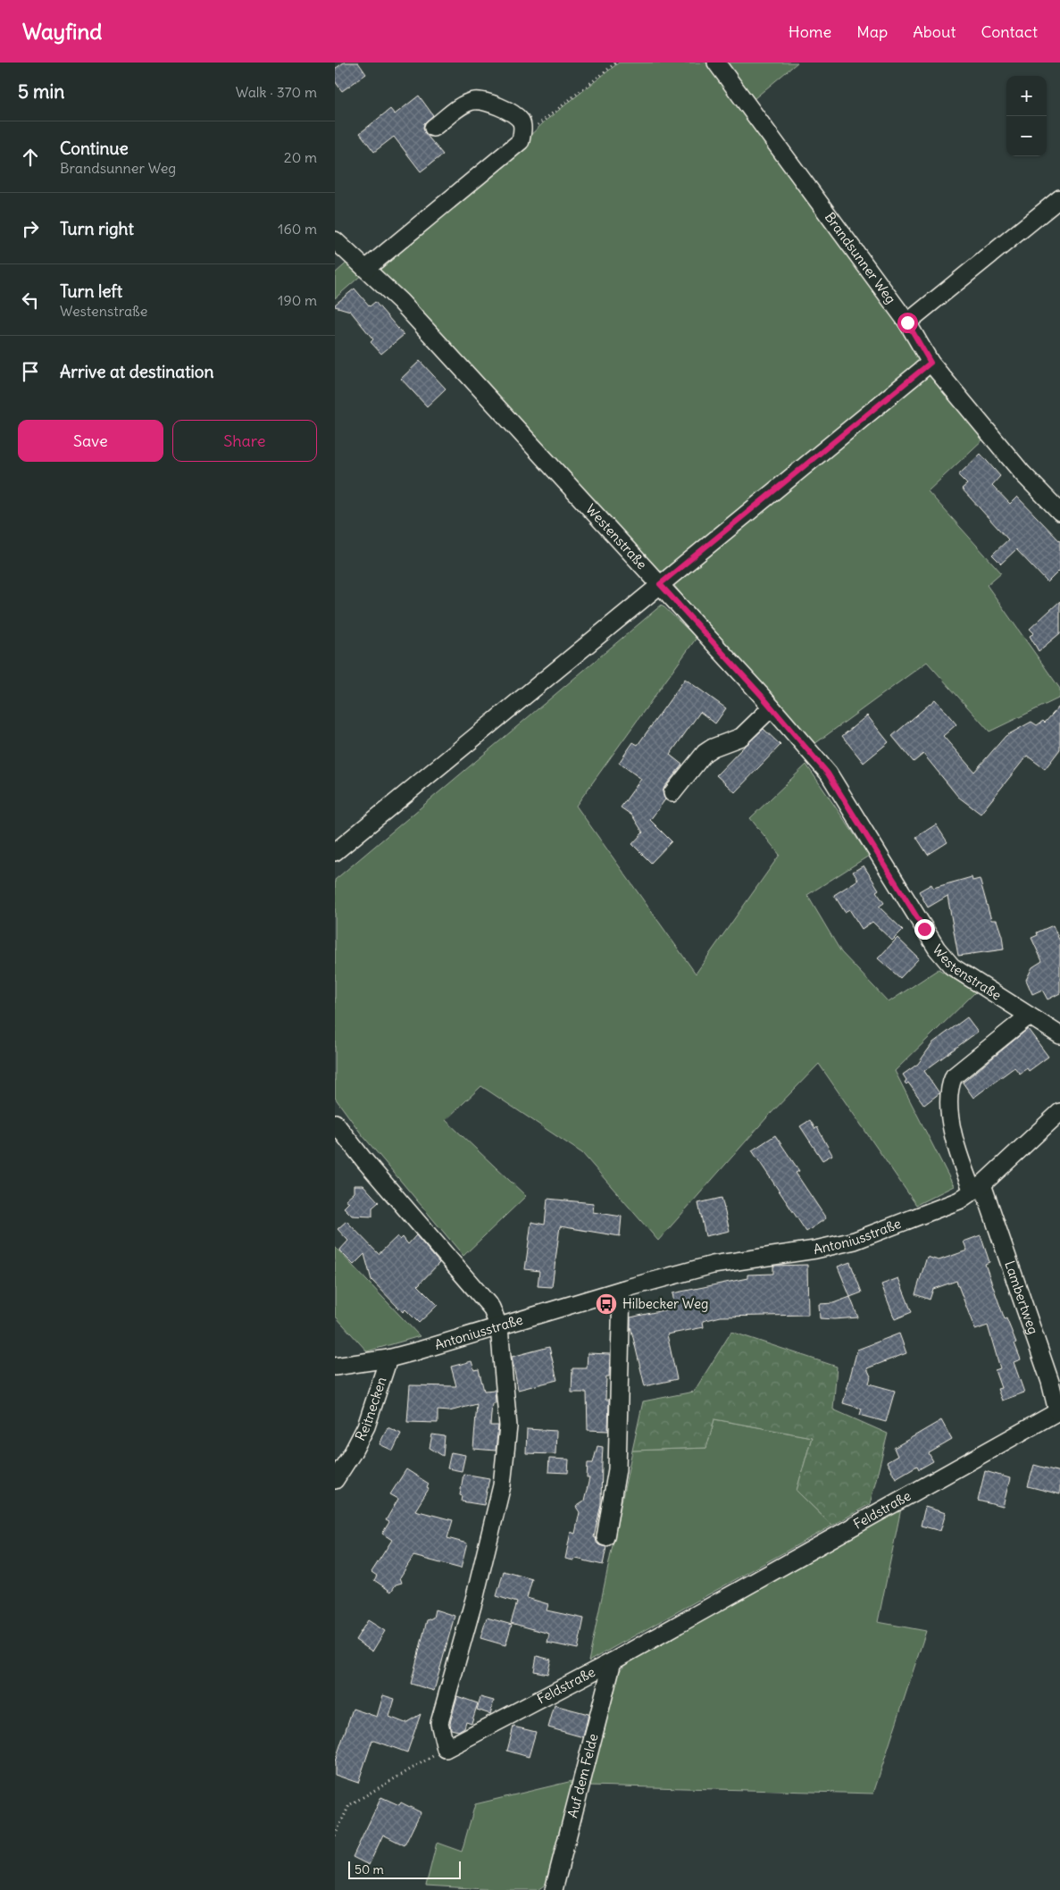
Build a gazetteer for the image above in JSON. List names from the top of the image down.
{
  "streets": {
    "street": [
      "Brandsunner Weg",
      "Westenstraße",
      "Antoniusstraße",
      "Lambertweg",
      "Reitnecken",
      "Feldstraße",
      "Auf dem Felde"
    ]
  },
  "crossings": [
    ["Westenstraße", "Lambertweg"],
    ["Antoniusstraße", "Lambertweg"],
    ["Antoniusstraße", "Reitnecken"],
    ["Lambertweg", "Feldstraße"],
    ["Feldstraße", "Auf dem Felde"]
  ],
  "places": {
    "bus stop": ["Hilbecker Weg"]
  },
  "scale_bar": "50 m",
  "page": {
    "header": "Wayfind",
    "nav": [
      "Home",
      "Map",
      "About",
      "Contact"
    ],
    "heading": ["5 min", "Walk · 370 m"],
    "map_buttons": ["+", "−"],
    "list": [
      ["Continue", "Brandsunner Weg", "20 m"],
      ["Turn right", "160 m"],
      ["Turn left", "Westenstraße", "190 m"],
      "Arrive at destination"
    ],
    "buttons": ["Save", "Share"],
    "scale": "50 m"
  }
}
